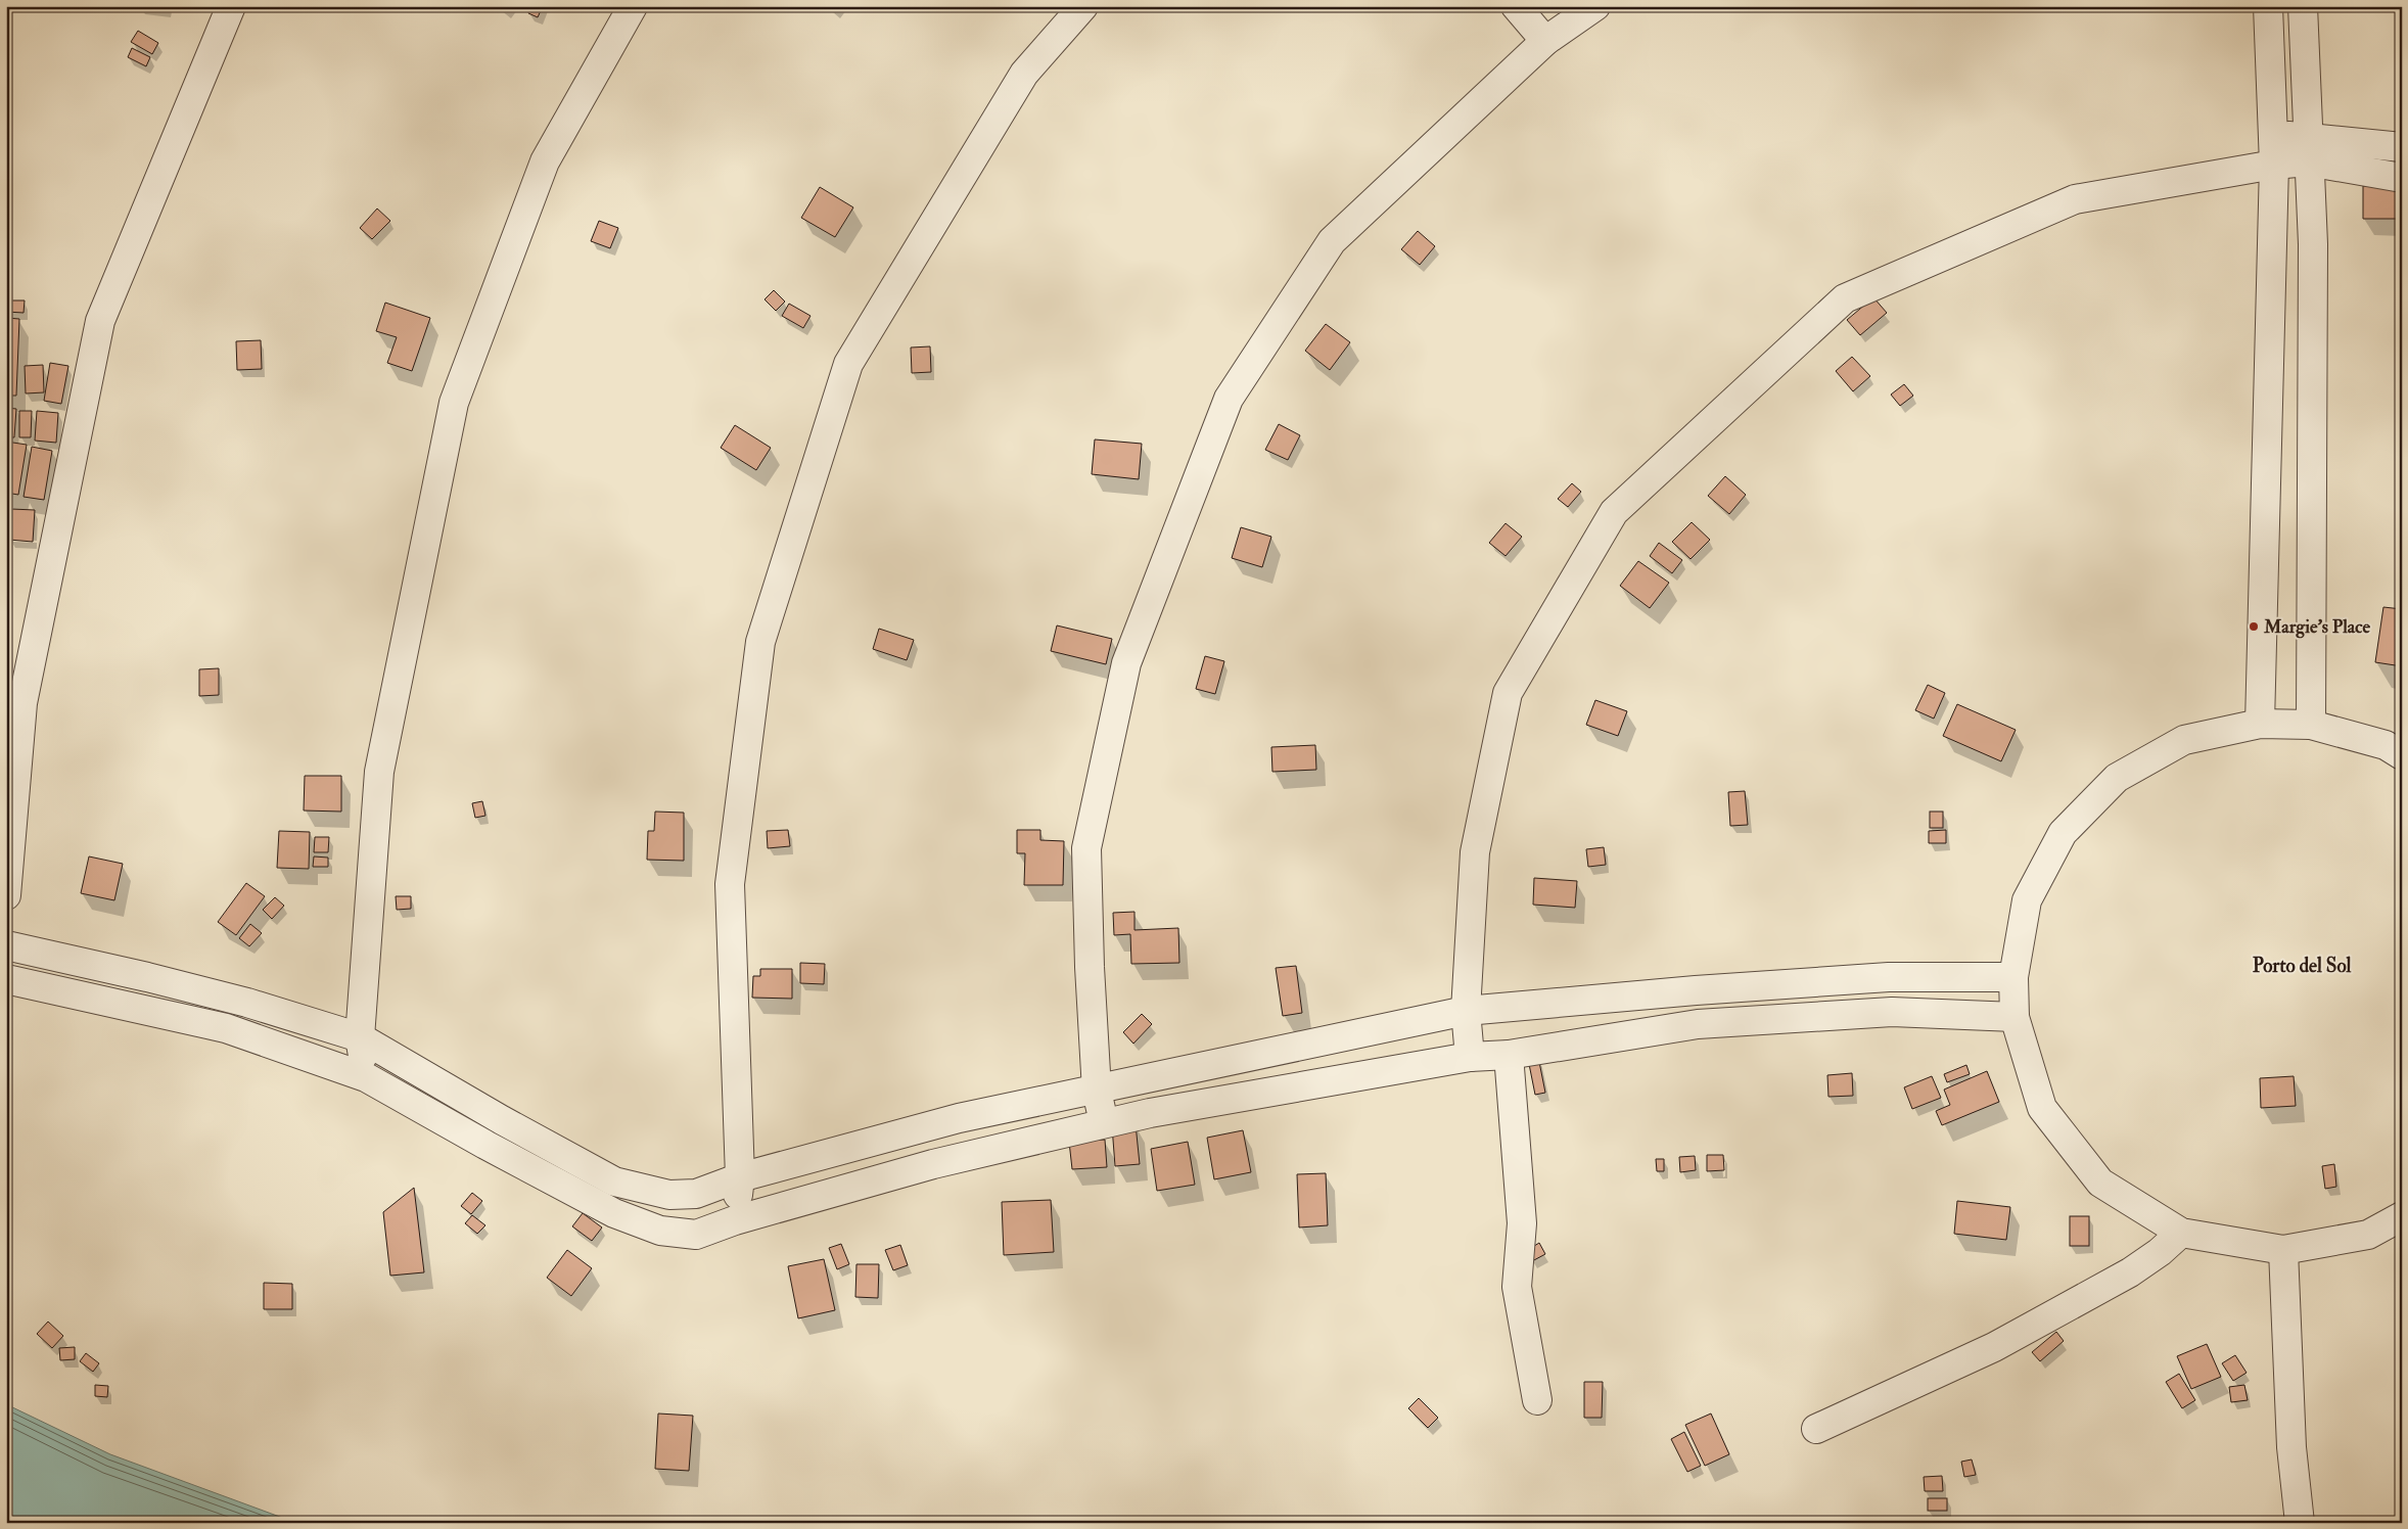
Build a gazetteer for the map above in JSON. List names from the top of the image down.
{
  "districts": ["Porto del Sol"],
  "places": ["Margie's Place"]
}
